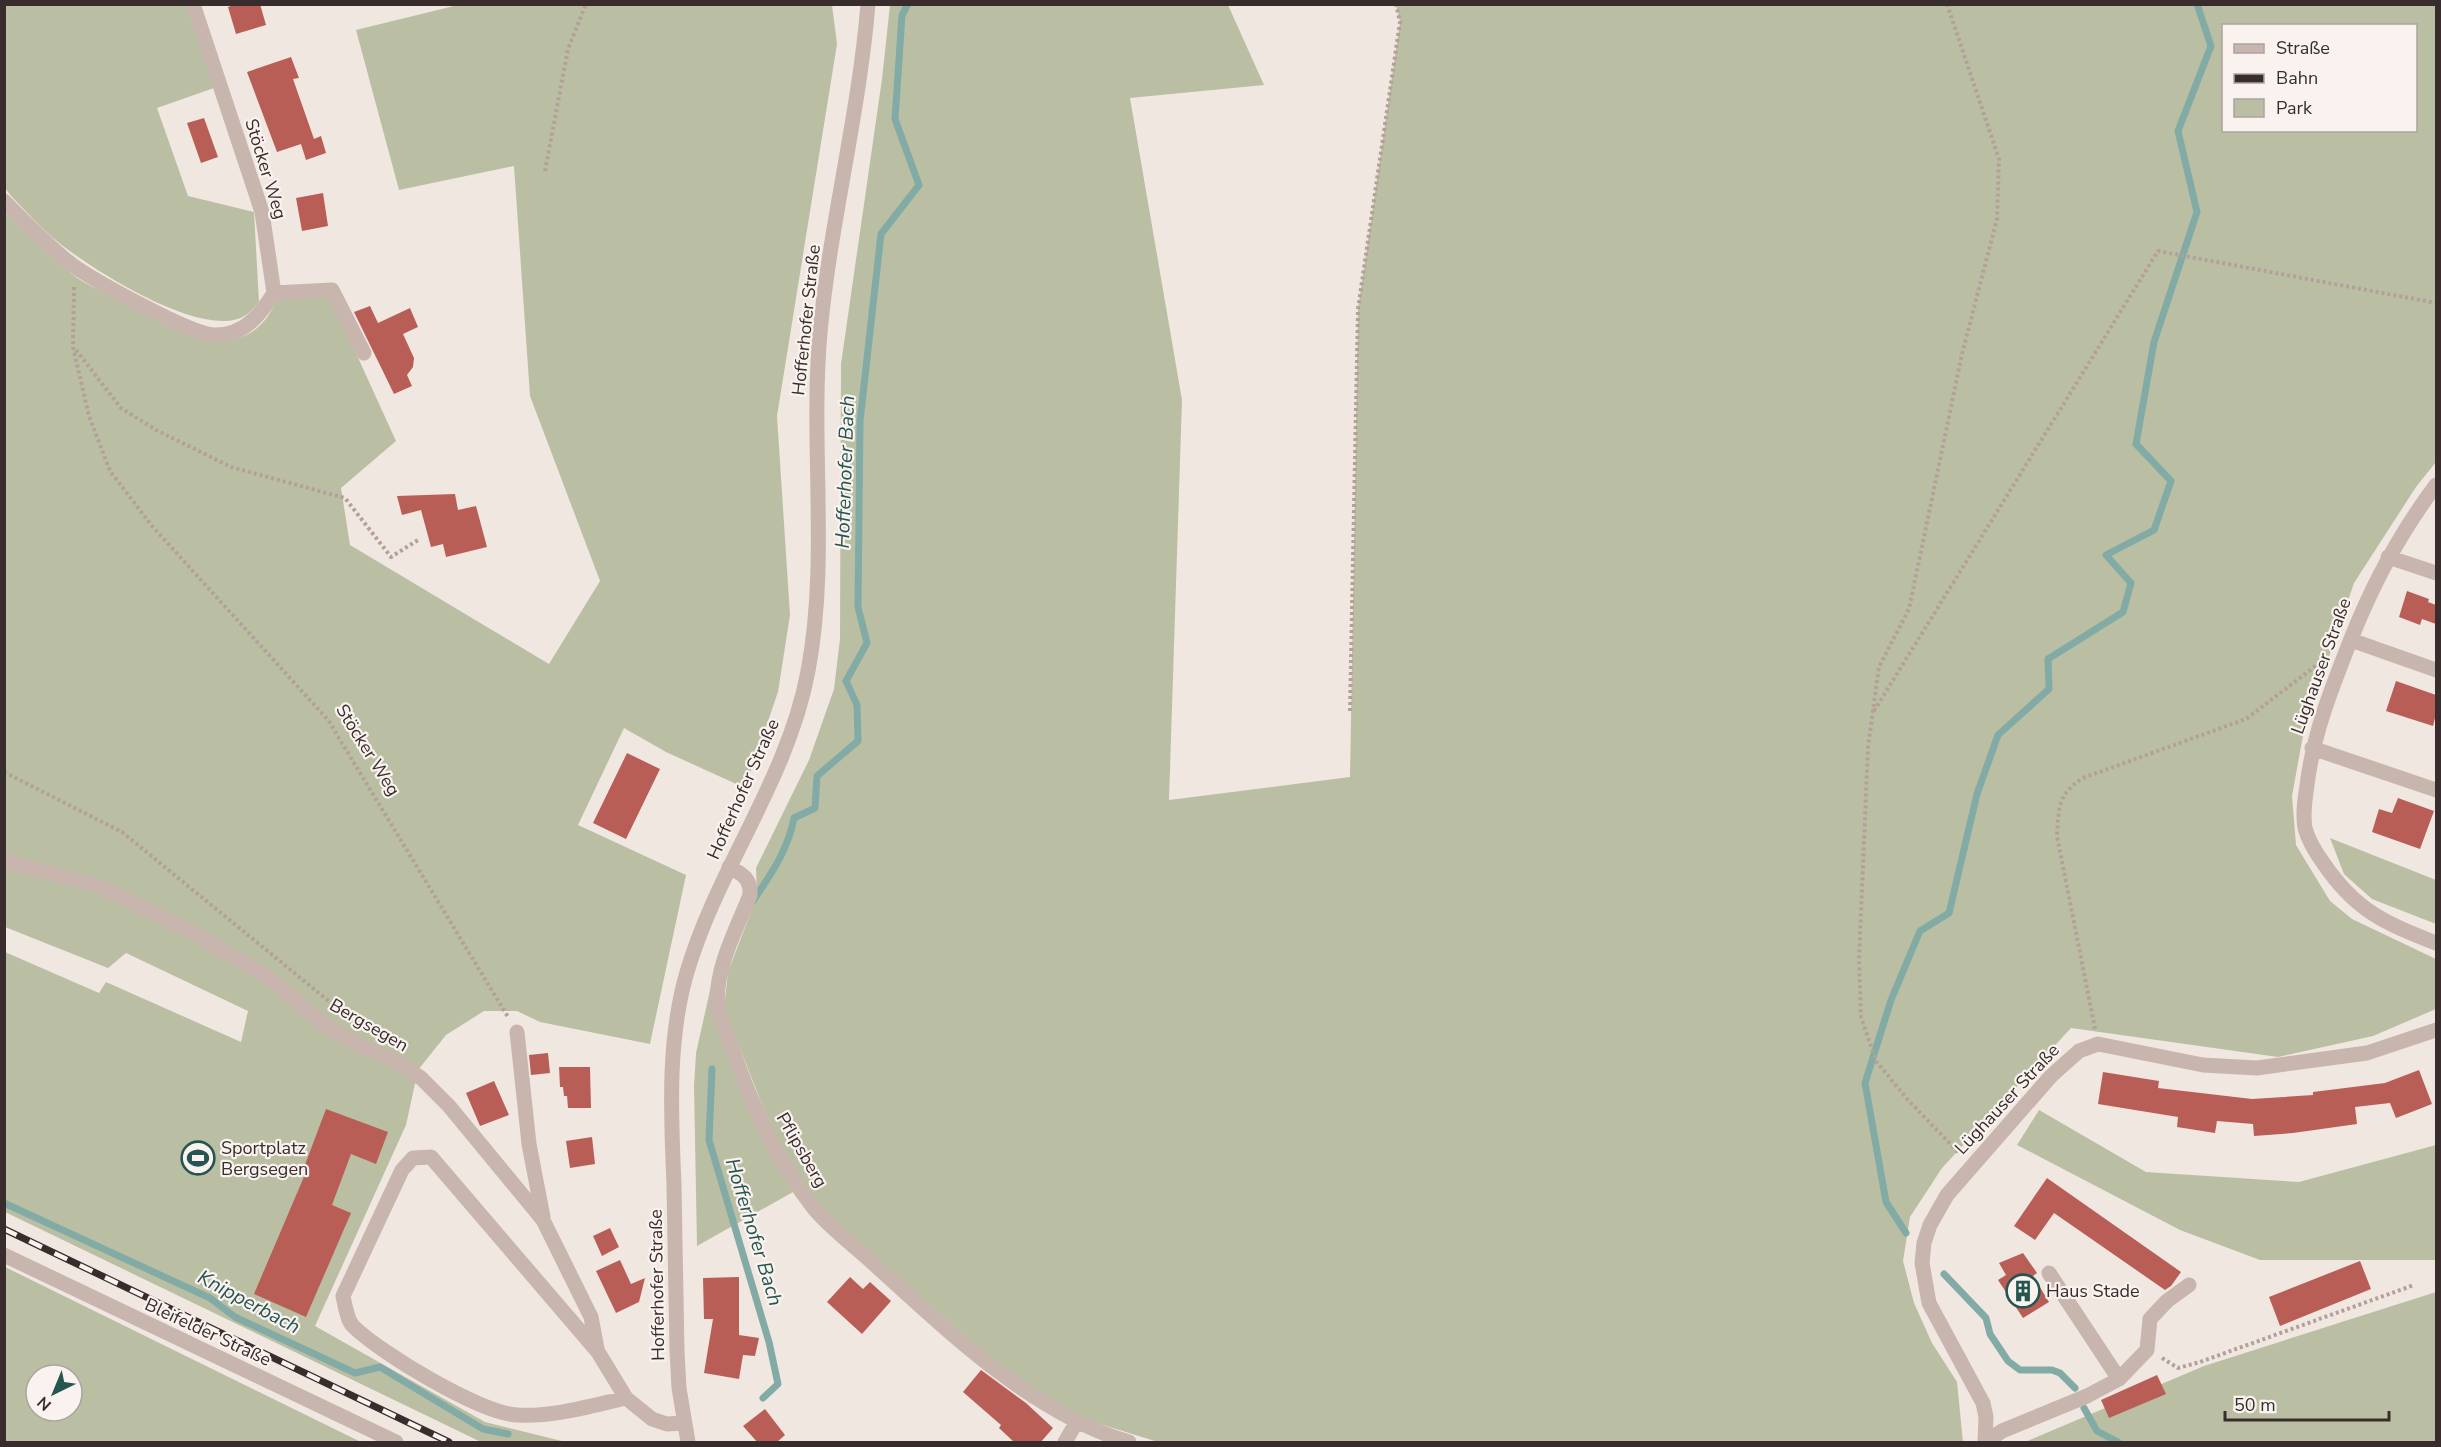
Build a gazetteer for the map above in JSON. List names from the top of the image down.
{
  "streets": {
    "street": [
      "Stöcker Weg",
      "Hofferhofer Straße",
      "Lüghauser Straße",
      "Bergsegen",
      "Pflipsberg",
      "Bleifelder Straße"
    ]
  },
  "crossings": [
    ["Hofferhofer Straße", "Bergsegen"],
    ["Hofferhofer Straße", "Pflipsberg"]
  ],
  "water": ["Hofferhofer Bach", "Knipperbach"],
  "places": {
    "sports": ["Sportplatz Bergsegen"],
    "building": ["Haus Stade"]
  },
  "legend": ["Straße", "Bahn", "Park"],
  "scale_bar": "50 m",
  "north": "bottom left"
}
